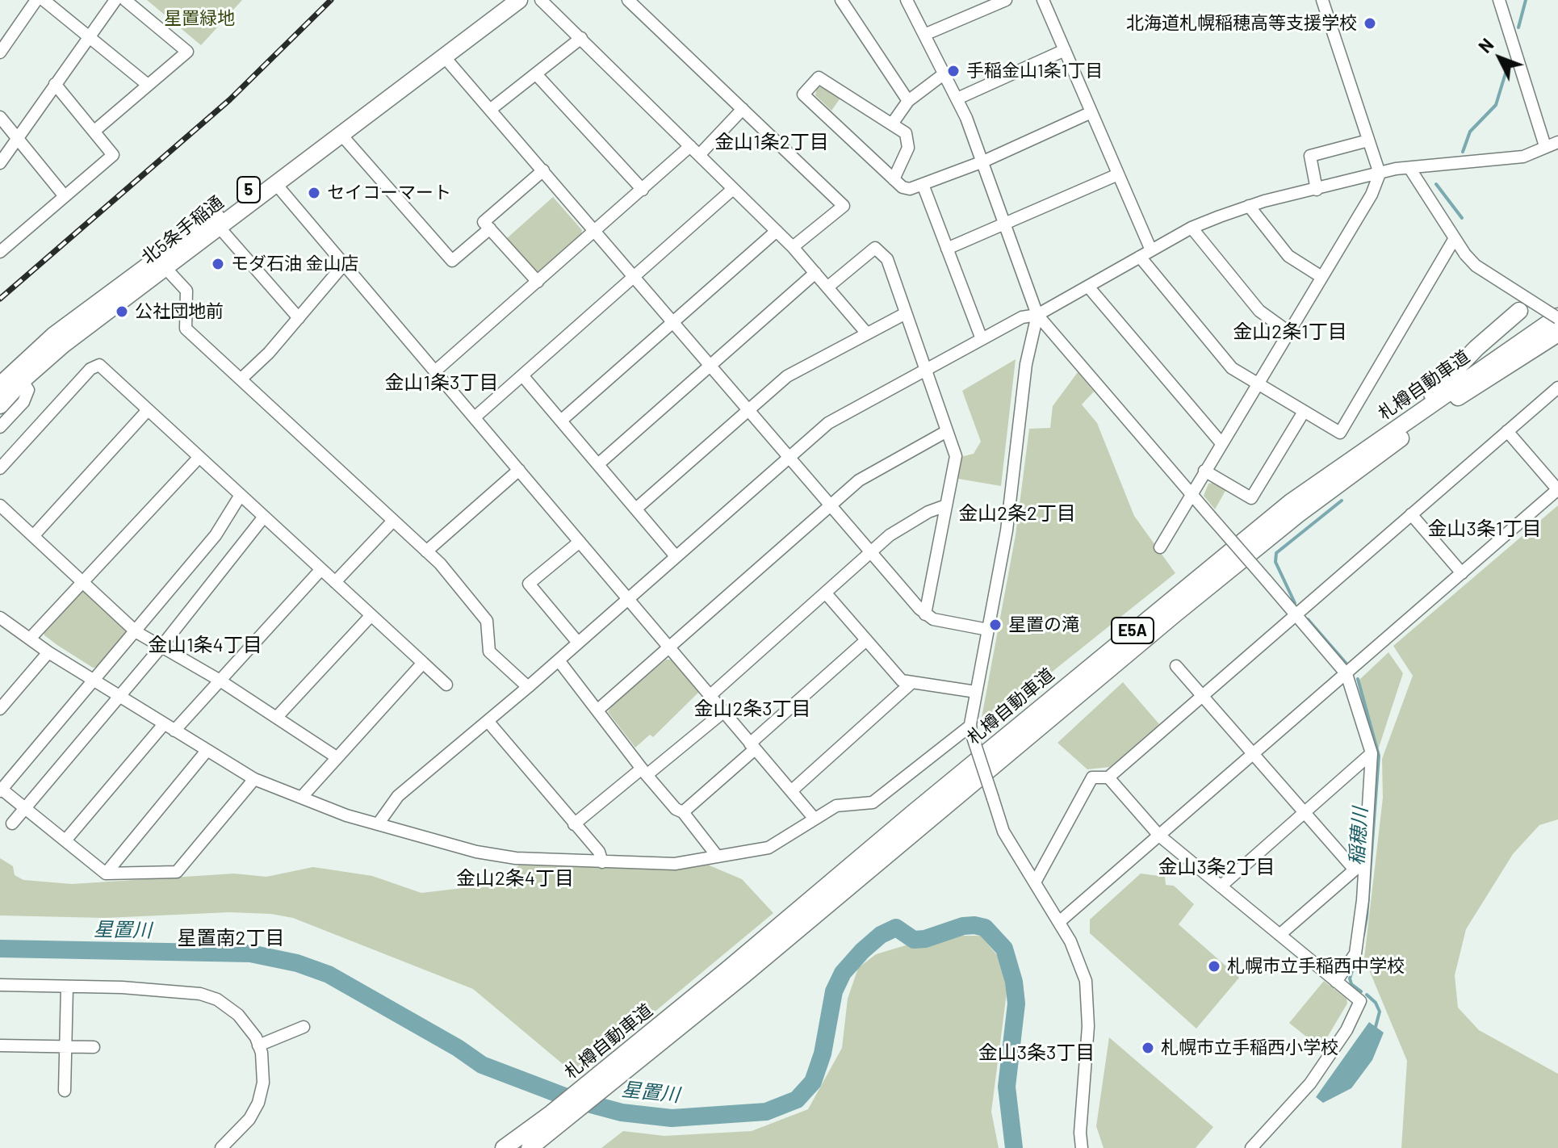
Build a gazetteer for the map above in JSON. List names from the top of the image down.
{
  "streets": {
    "highway": [
      "5",
      "北5条手稲通",
      "札樽自動車道",
      "E5A"
    ]
  },
  "districts": [
    "金山1条2丁目",
    "金山2条1丁目",
    "金山1条3丁目",
    "金山2条2丁目",
    "金山3条1丁目",
    "金山1条4丁目",
    "金山2条3丁目",
    "金山3条2丁目",
    "金山2条4丁目",
    "星置南2丁目",
    "金山3条3丁目"
  ],
  "water": ["稲穂川", "星置川"],
  "parks": ["星置緑地"],
  "places": [
    "北海道札幌稲穂高等支援学校",
    "手稲金山1条1丁目",
    "セイコーマート",
    "モダ石油 金山店",
    "公社団地前",
    "星置の滝",
    "札幌市立手稲西中学校",
    "札幌市立手稲西小学校"
  ],
  "north": "top left"
}
